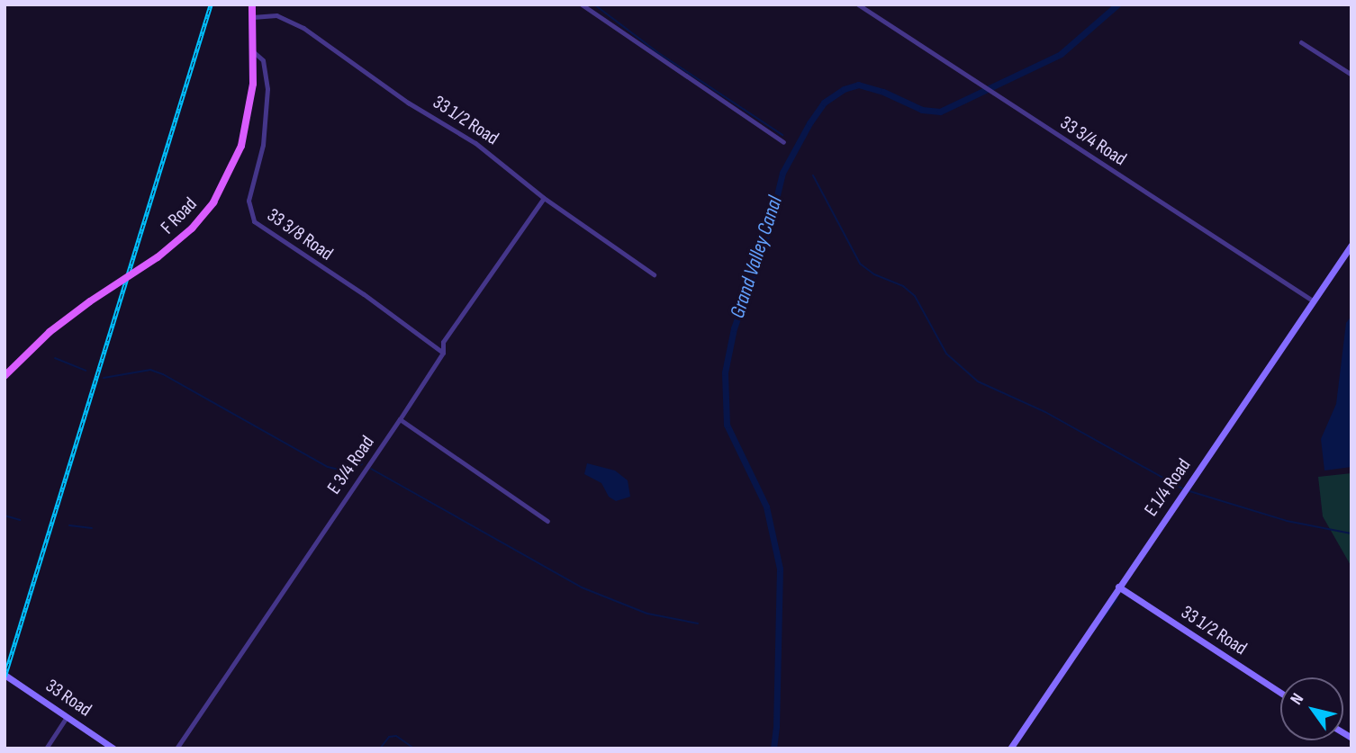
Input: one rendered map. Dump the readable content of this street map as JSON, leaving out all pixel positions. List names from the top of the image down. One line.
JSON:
{"streets":{"main road":["F Road"],"street":["33 1/2 Road","33 3/4 Road","33 3/8 Road","E 3/4 Road","E 1/4 Road","33 Road"]},"crossings":[["33 1/2 Road","F Road"],["33 1/2 Road","E 3/4 Road"],["33 1/2 Road","E 1/4 Road"],["33 3/4 Road","E 1/4 Road"],["F Road","33 3/8 Road"],["33 3/8 Road","E 3/4 Road"]],"water":["Grand Valley Canal"],"north":"top left"}
